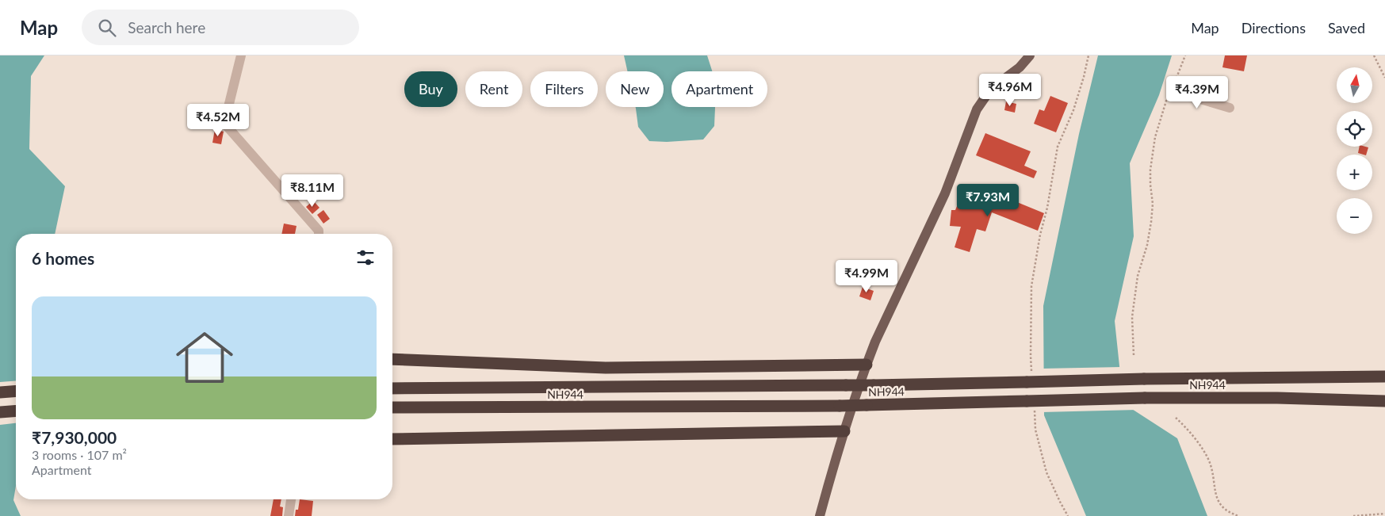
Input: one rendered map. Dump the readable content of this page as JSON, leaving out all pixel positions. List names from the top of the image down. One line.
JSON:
{"streets":{"highway":["NH944"]},"north":"top","page":{"header":"Map","search":"Search here","nav":["Map","Directions","Saved"],"map_buttons":["+","−"],"chip":["Buy","Rent","Filters","New","Apartment"],"price":["₹4.96M","₹4.39M","₹4.52M","₹8.11M","₹7.93M","₹4.99M"],"heading":"6 homes","list":[{"name":"₹7,930,000","note":"3 rooms · 107 m² · Apartment"}]}}
